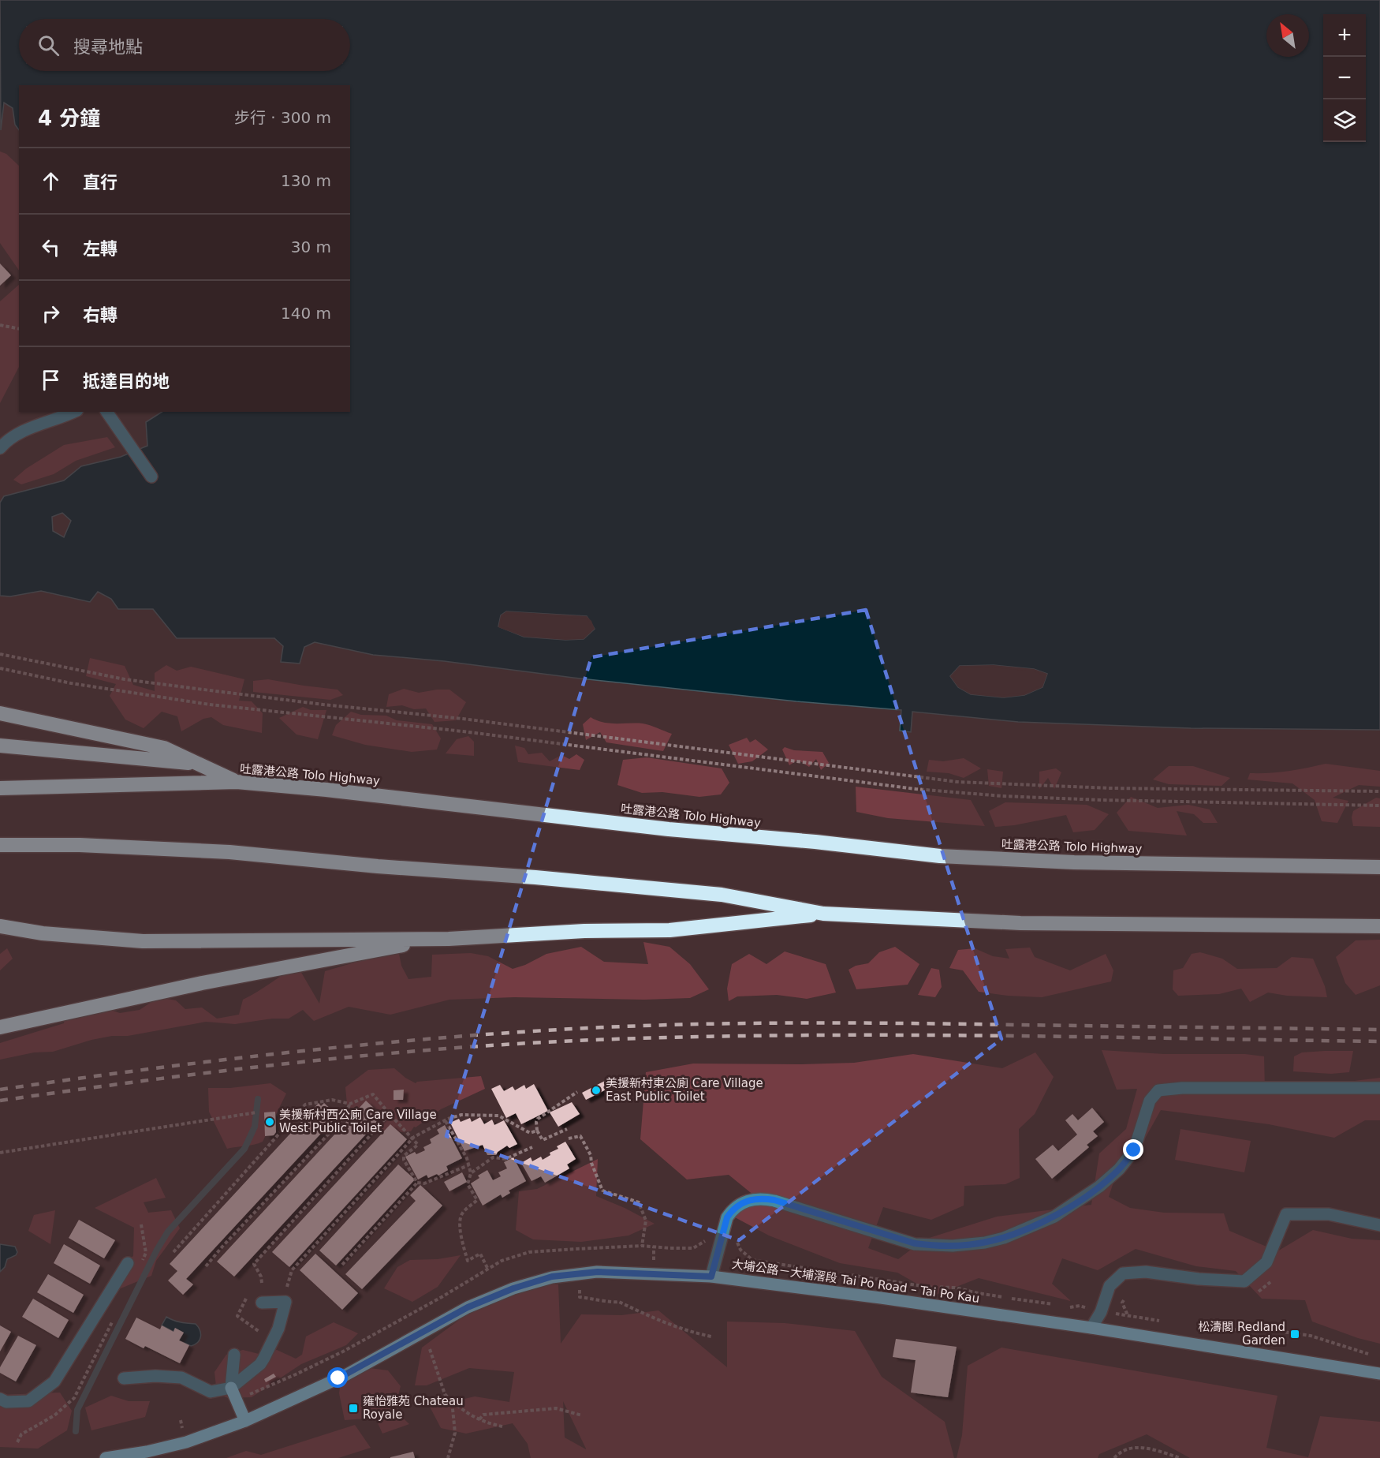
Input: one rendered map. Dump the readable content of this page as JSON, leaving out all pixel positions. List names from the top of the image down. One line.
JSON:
{"streets":{"highway":["吐露港公路 Tolo Highway"],"main road":["大埔公路－大埔滘段 Tai Po Road – Tai Po Kau"]},"places":{"other":["美援新村東公廁 Care Village East Public Toilet","美援新村西公廁 Care Village West Public Toilet"],"transit":["松濤閣 Redland Garden","雍怡雅苑 Chateau Royale"]},"north":"top left","page":{"map_buttons":["+","−"],"search":"搜尋地點","heading":["4 分鐘","步行 · 300 m"],"list":[["直行","130 m"],["左轉","30 m"],["右轉","140 m"],"抵達目的地"]}}
